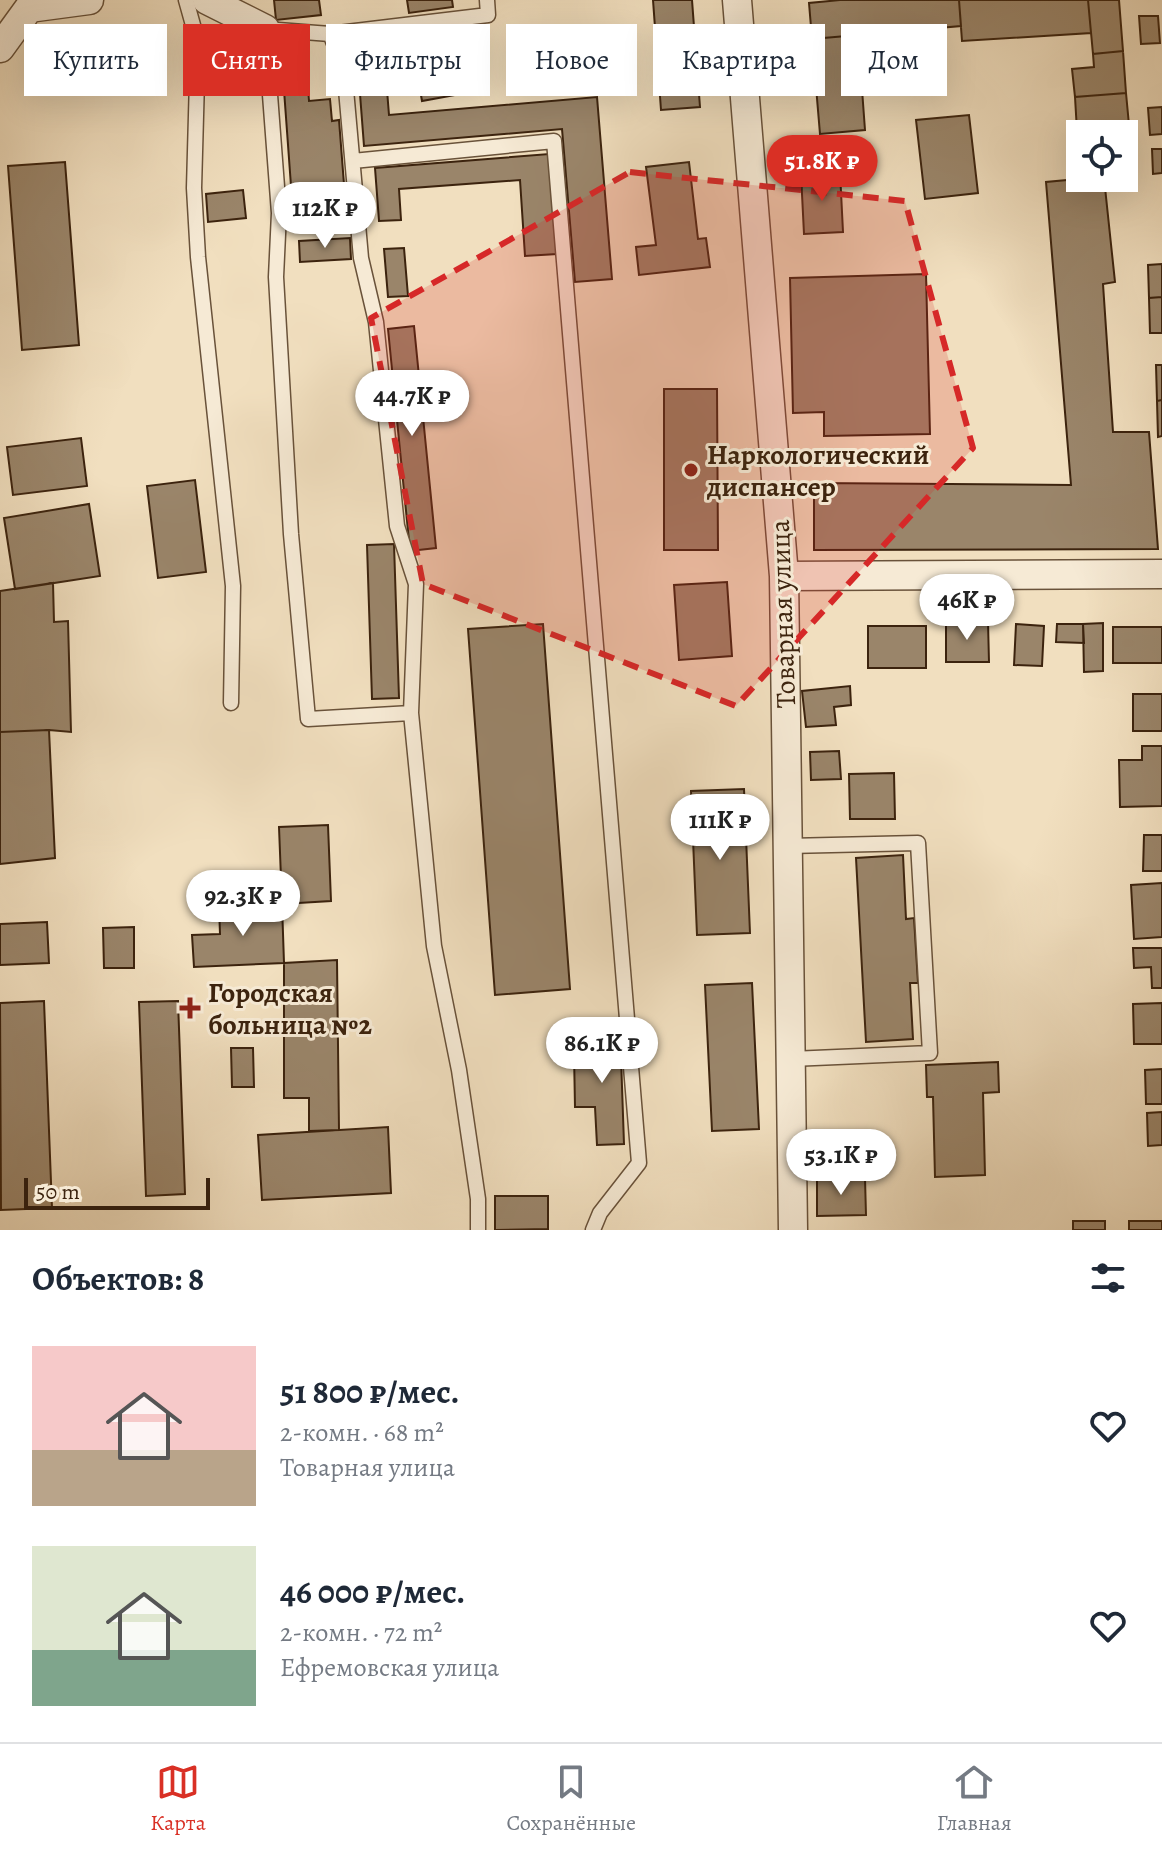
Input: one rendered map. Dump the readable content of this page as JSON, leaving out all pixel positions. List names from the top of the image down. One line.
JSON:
{"streets":{"street":["Товарная улица"]},"places":{"other":["Наркологический диспансер"],"health":["Городская больница №2"]},"scale_bar":"50 m","page":{"chip":["Купить","Снять","Фильтры","Новое","Квартира","Дом"],"price":["51.8K ₽","112K ₽","44.7K ₽","46K ₽","111K ₽","92.3K ₽","86.1K ₽","53.1K ₽"],"scale":"50 m","heading":"Объектов: 8","list":[{"name":"51 800 ₽/мес.","note":"2-комн. · 68 m² · Товарная улица"},{"name":"46 000 ₽/мес.","note":"2-комн. · 72 m² · Ефремовская улица"}],"tabs":["Карта","Сохранённые","Главная"]}}
